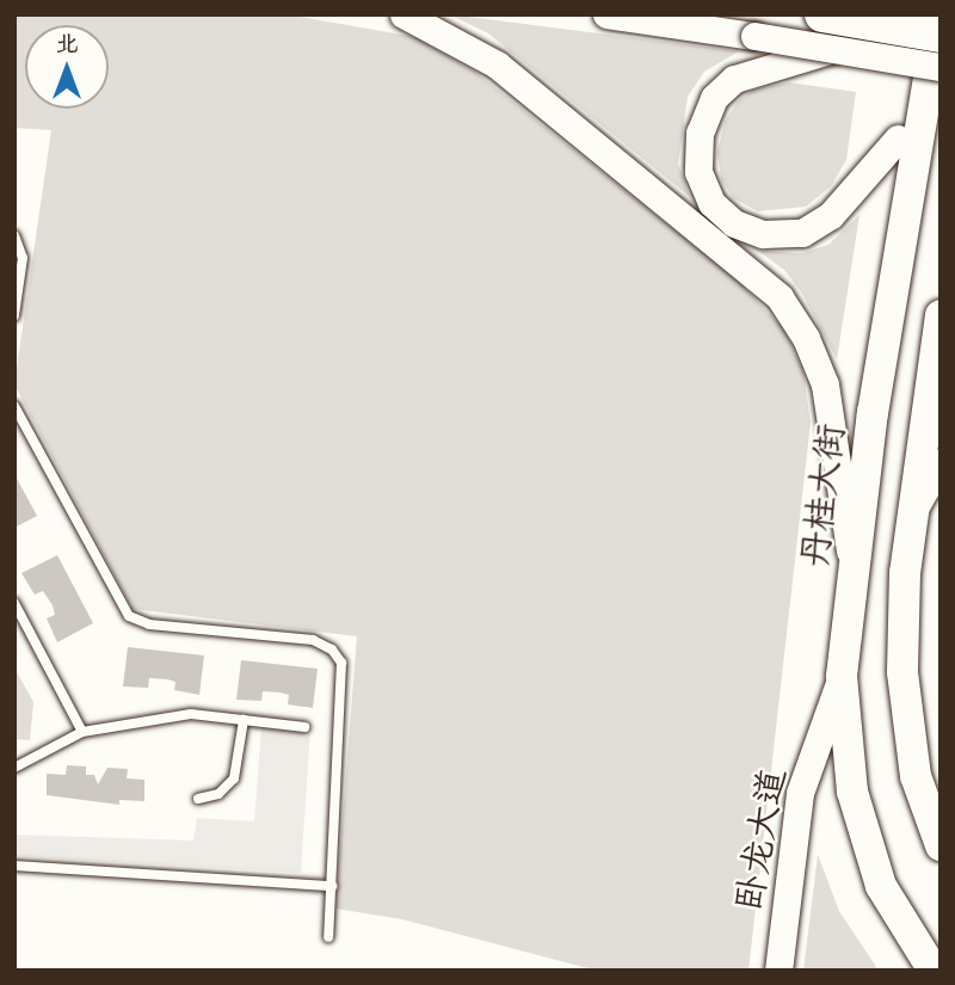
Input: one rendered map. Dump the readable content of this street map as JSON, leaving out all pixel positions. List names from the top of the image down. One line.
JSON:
{"streets":{"main road":["丹桂大街"],"street":["卧龙大道"]},"crossings":[["丹桂大街","卧龙大道"]],"north":"top"}
